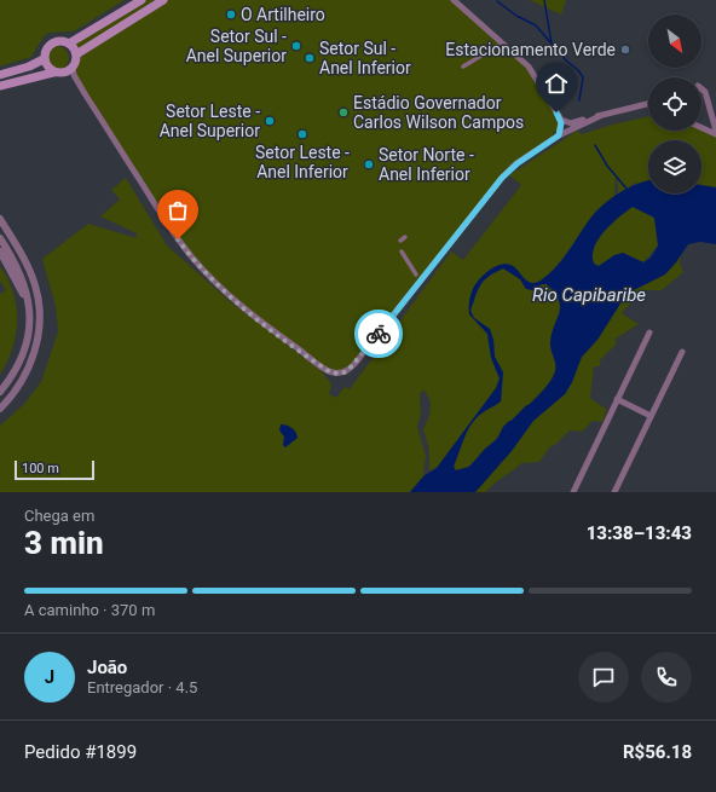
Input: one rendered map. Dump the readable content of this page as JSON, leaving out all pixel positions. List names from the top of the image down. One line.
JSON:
{"water":["Rio Capibaribe"],"places":["O Artilheiro","Setor Sul - Anel Superior","Estacionamento Verde","Setor Sul - Anel Inferior","Estádio Governador Carlos Wilson Campos","Setor Leste - Anel Superior","Setor Leste - Anel Inferior","Setor Norte - Anel Inferior"],"scale_bar":"100 m","north":"bottom right","page":{"scale":"100 m","heading":["3 min","Chega em","13:38–13:43"],"panel":["João","Entregador · 4.5","Pedido #1899","R$56.18"],"bar":"A caminho · 370 m","round":"J"}}
